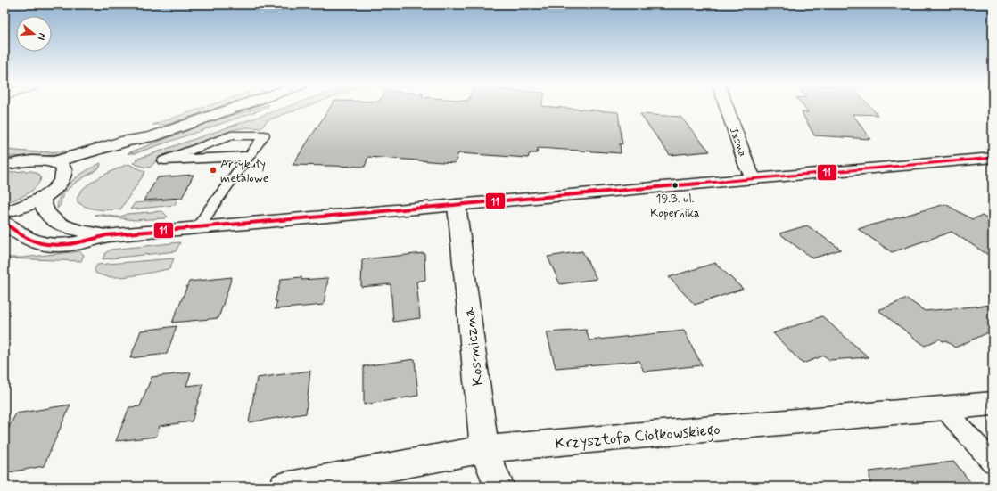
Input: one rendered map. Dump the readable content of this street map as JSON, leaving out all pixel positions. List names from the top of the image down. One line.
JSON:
{"streets":{"street":["Jasna","Kosmiczna","Krzysztofa Ciołkowskiego"]},"crossings":[["Kosmiczna","Krzysztofa Ciołkowskiego"]],"places":["Artykuły metalowe","19.B. ul. Kopernika"],"lines":["transit line 11"],"north":"right"}
